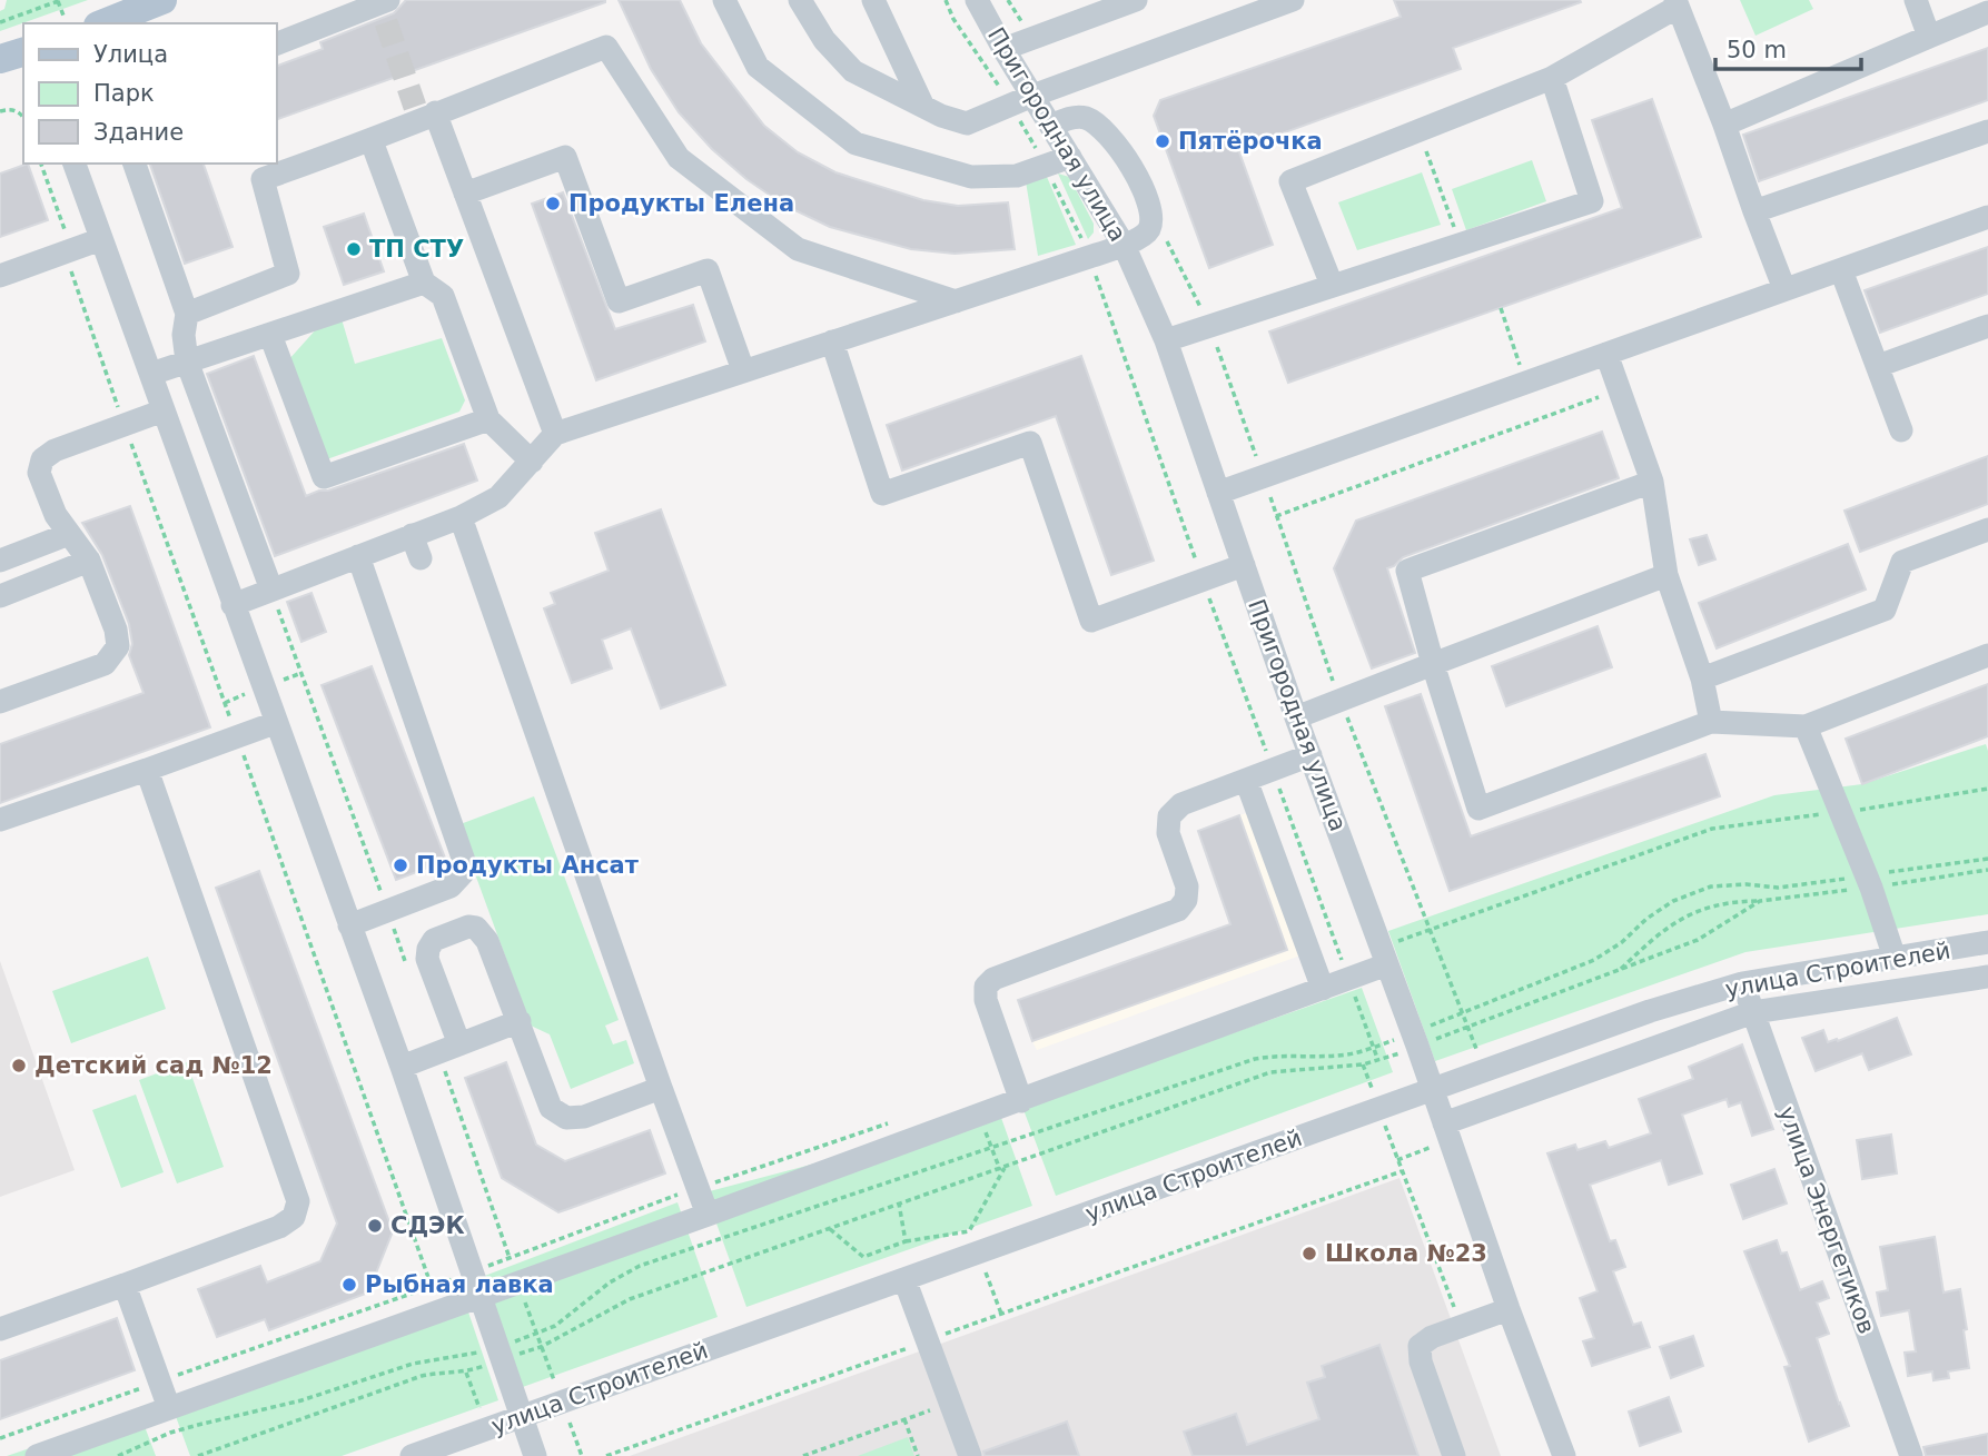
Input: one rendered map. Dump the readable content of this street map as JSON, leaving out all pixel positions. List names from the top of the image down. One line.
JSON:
{"streets":{"street":["Пригородная улица","улица Строителей","улица Энергетиков"]},"crossings":[["Пригородная улица","улица Строителей"],["улица Строителей","улица Энергетиков"]],"places":["Пятёрочка","Продукты Елена","ТП СТУ","Продукты Ансат","Детский сад №12","СДЭК","Школа №23","Рыбная лавка"],"legend":["Улица","Парк","Здание"],"scale_bar":"50 m"}
